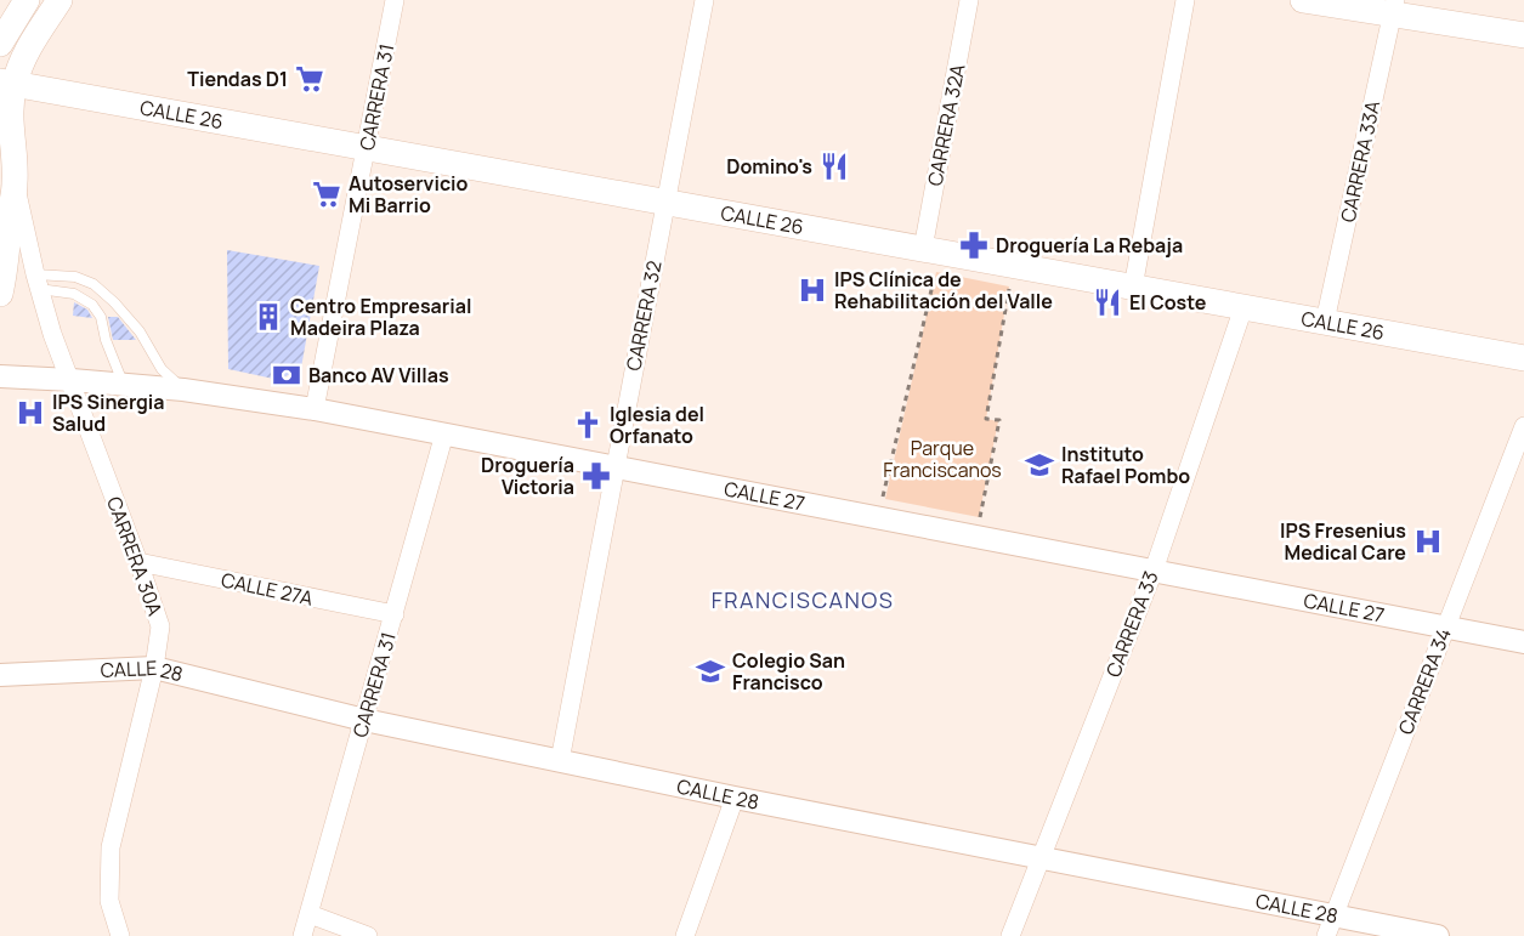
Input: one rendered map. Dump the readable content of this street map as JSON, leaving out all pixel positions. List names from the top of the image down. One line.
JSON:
{"streets":{"main road":["CALLE 26"],"street":["CARRERA 31","CARRERA 32A","CARRERA 33A","CARRERA 32","CALLE 27","CARRERA 30A","CALLE 27A","CARRERA 33","CALLE 28","CARRERA 34"]},"crossings":[["CARRERA 31","CALLE 26"],["CARRERA 31","CALLE 27"],["CARRERA 31","CALLE 27A"],["CARRERA 31","CALLE 28"],["CALLE 26","CARRERA 32A"],["CALLE 26","CARRERA 33A"],["CALLE 26","CARRERA 32"],["CALLE 26","CARRERA 33"],["CARRERA 32","CALLE 27"],["CARRERA 32","CALLE 28"],["CALLE 27","CARRERA 30A"],["CALLE 27","CARRERA 33"],["CALLE 27","CARRERA 34"],["CARRERA 30A","CALLE 27A"],["CARRERA 30A","CALLE 28"],["CARRERA 33","CALLE 28"],["CALLE 28","CARRERA 34"]],"districts":["FRANCISCANOS"],"parks":["Parque Franciscanos"],"places":{"supermarket":["Tiendas D1","Autoservicio Mi Barrio"],"restaurant":["Domino's","El Coste"],"pharmacy":["Droguería La Rebaja","Droguería Victoria"],"hospital":["IPS Clínica de Rehabilitación del Valle","IPS Sinergia Salud","IPS Fresenius Medical Care"],"building":["Centro Empresarial Madeira Plaza"],"bank":["Banco AV Villas"],"church":["Iglesia del Orfanato"],"school or university":["Instituto Rafael Pombo","Colegio San Francisco"]}}
